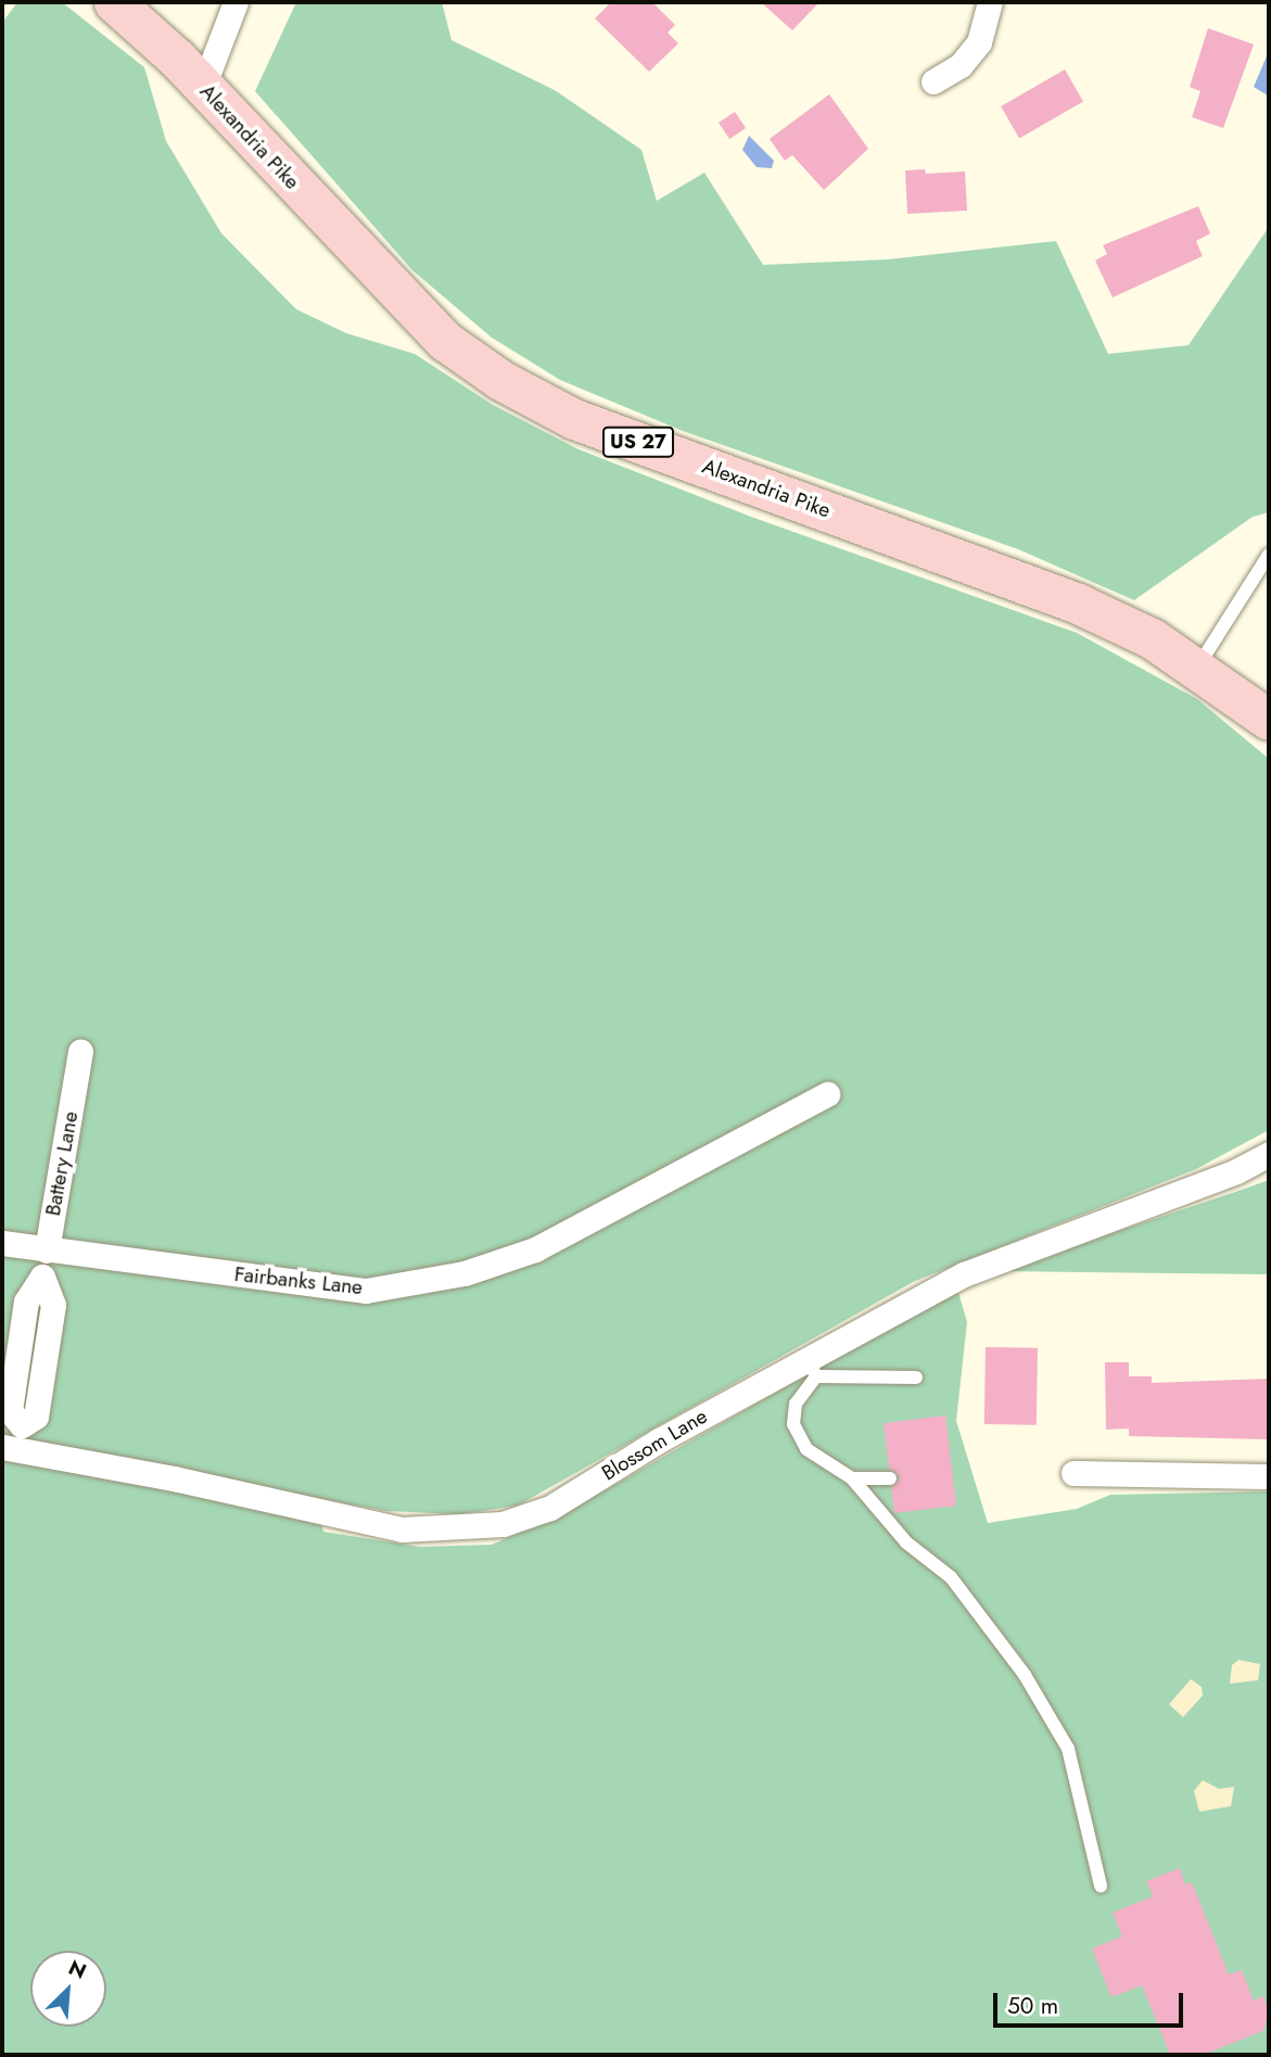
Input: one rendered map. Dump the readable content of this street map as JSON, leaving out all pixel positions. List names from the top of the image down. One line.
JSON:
{"streets":{"main road":["Alexandria Pike","US 27"],"street":["Battery Lane","Fairbanks Lane","Blossom Lane"]},"crossings":[["Battery Lane","Fairbanks Lane"],["Battery Lane","Blossom Lane"]],"scale_bar":"50 m","north":"top right"}
